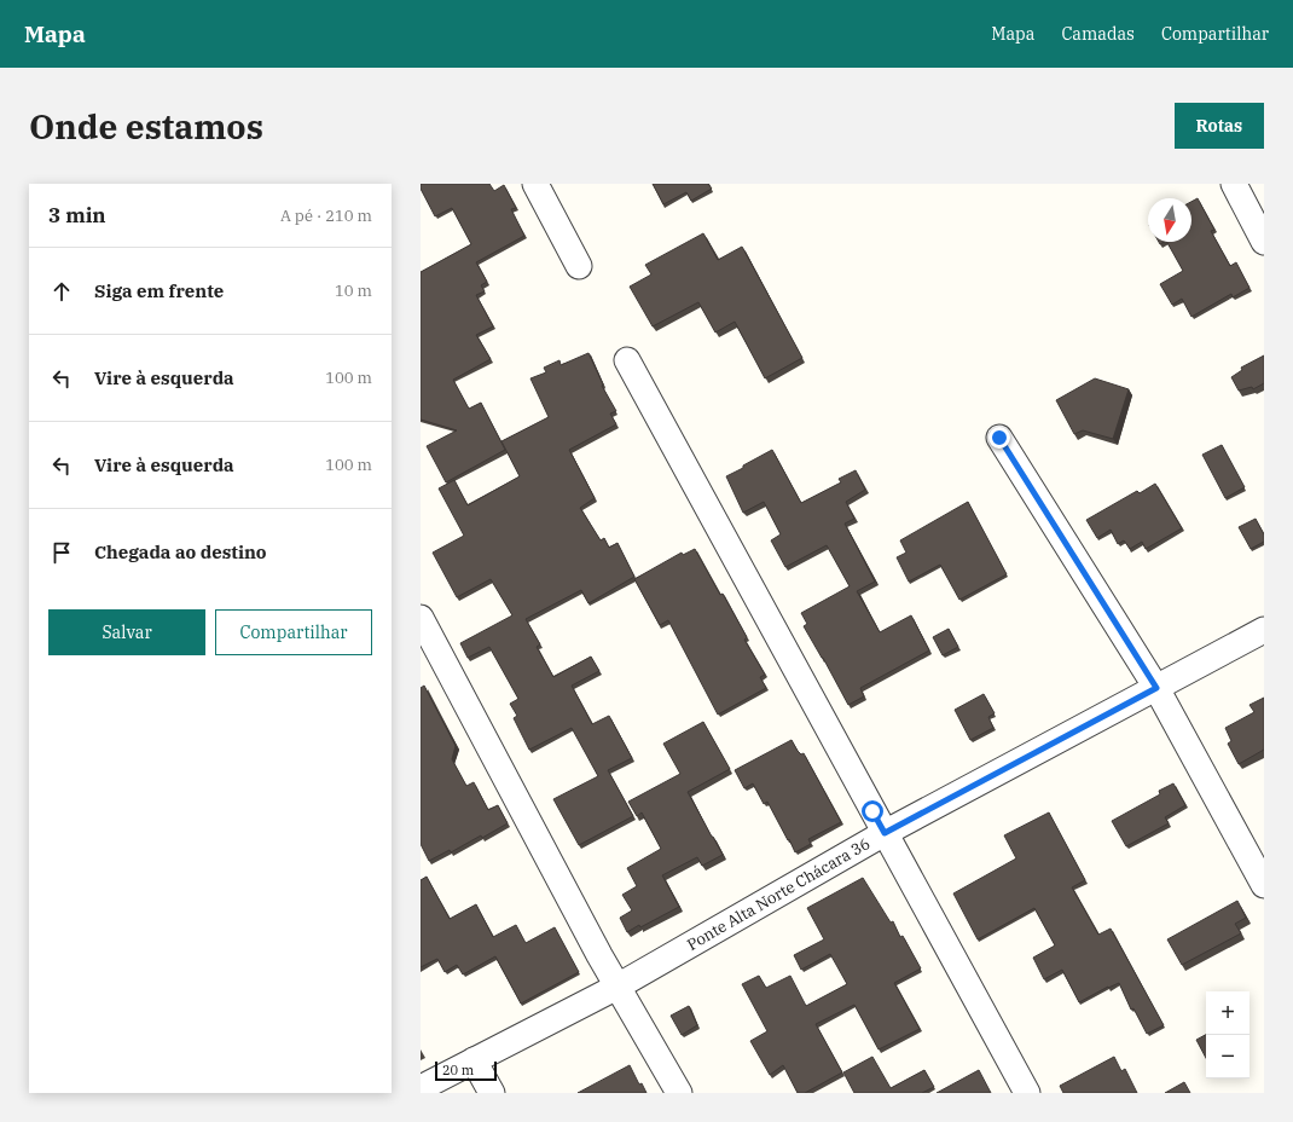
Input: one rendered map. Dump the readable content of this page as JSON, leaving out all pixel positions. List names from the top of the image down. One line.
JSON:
{"streets":{"street":["Ponte Alta Norte Chácara 36"]},"scale_bar":"20 m","north":"bottom","page":{"header":"Mapa","nav":["Mapa","Camadas","Compartilhar"],"buttons":["Rotas",["Salvar","Compartilhar"]],"title":"Onde estamos","heading":["3 min","A pé · 210 m"],"list":[["Siga em frente","10 m"],["Vire à esquerda","100 m"],["Vire à esquerda","100 m"],"Chegada ao destino"],"map_buttons":["+","−"],"scale":"20 m"}}
